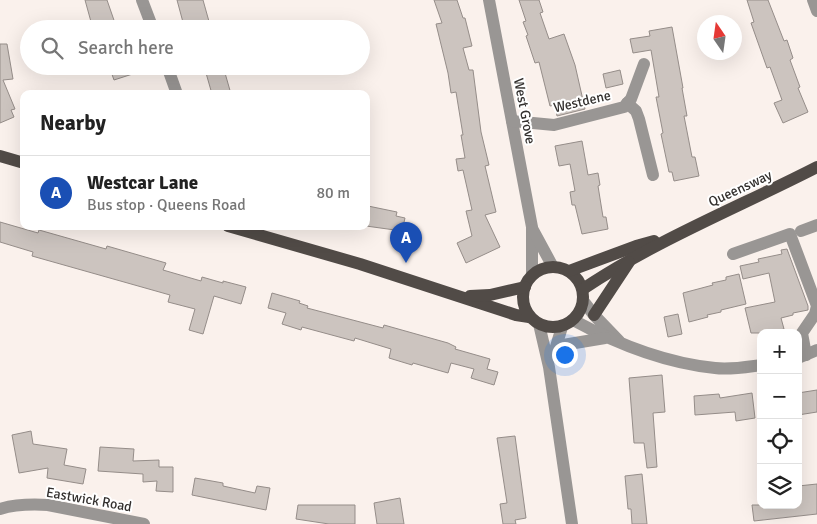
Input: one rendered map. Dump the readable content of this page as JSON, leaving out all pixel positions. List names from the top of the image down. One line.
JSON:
{"streets":{"main road":["Queensway"],"street":["Westdene","West Grove","Eastwick Road"]},"crossings":[["Westdene","West Grove"],["West Grove","Queensway"]],"north":"top","page":{"search":"Search here","heading":"Nearby","list":[{"mark":"A","name":"Westcar Lane","note":"Bus stop · Queens Road","value":"80 m"}],"pins":"A","map_buttons":["+","−"]}}
